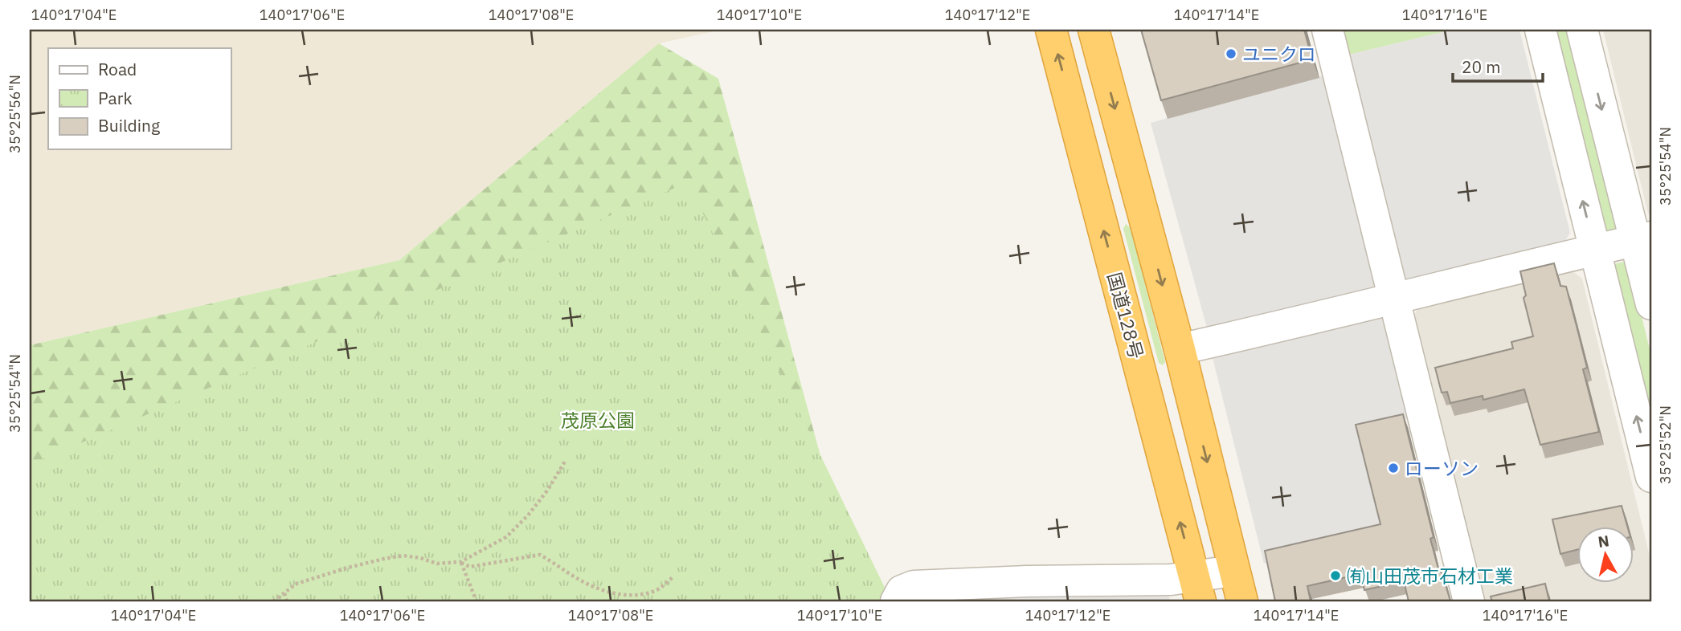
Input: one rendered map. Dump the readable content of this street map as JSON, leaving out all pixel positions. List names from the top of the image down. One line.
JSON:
{"streets":{"highway":["国道128号"]},"parks":["茂原公園"],"places":["ユニクロ","ローソン","㈲山田茂市石材工業"],"legend":["Road","Park","Building"],"scale_bar":"20 m","north":"top","coordinates":["140°17'04\"E","140°17'06\"E","140°17'08\"E","140°17'10\"E","140°17'12\"E","140°17'14\"E","140°17'16\"E","35°25'56\"N","35°25'54\"N","35°25'52\"N"]}
